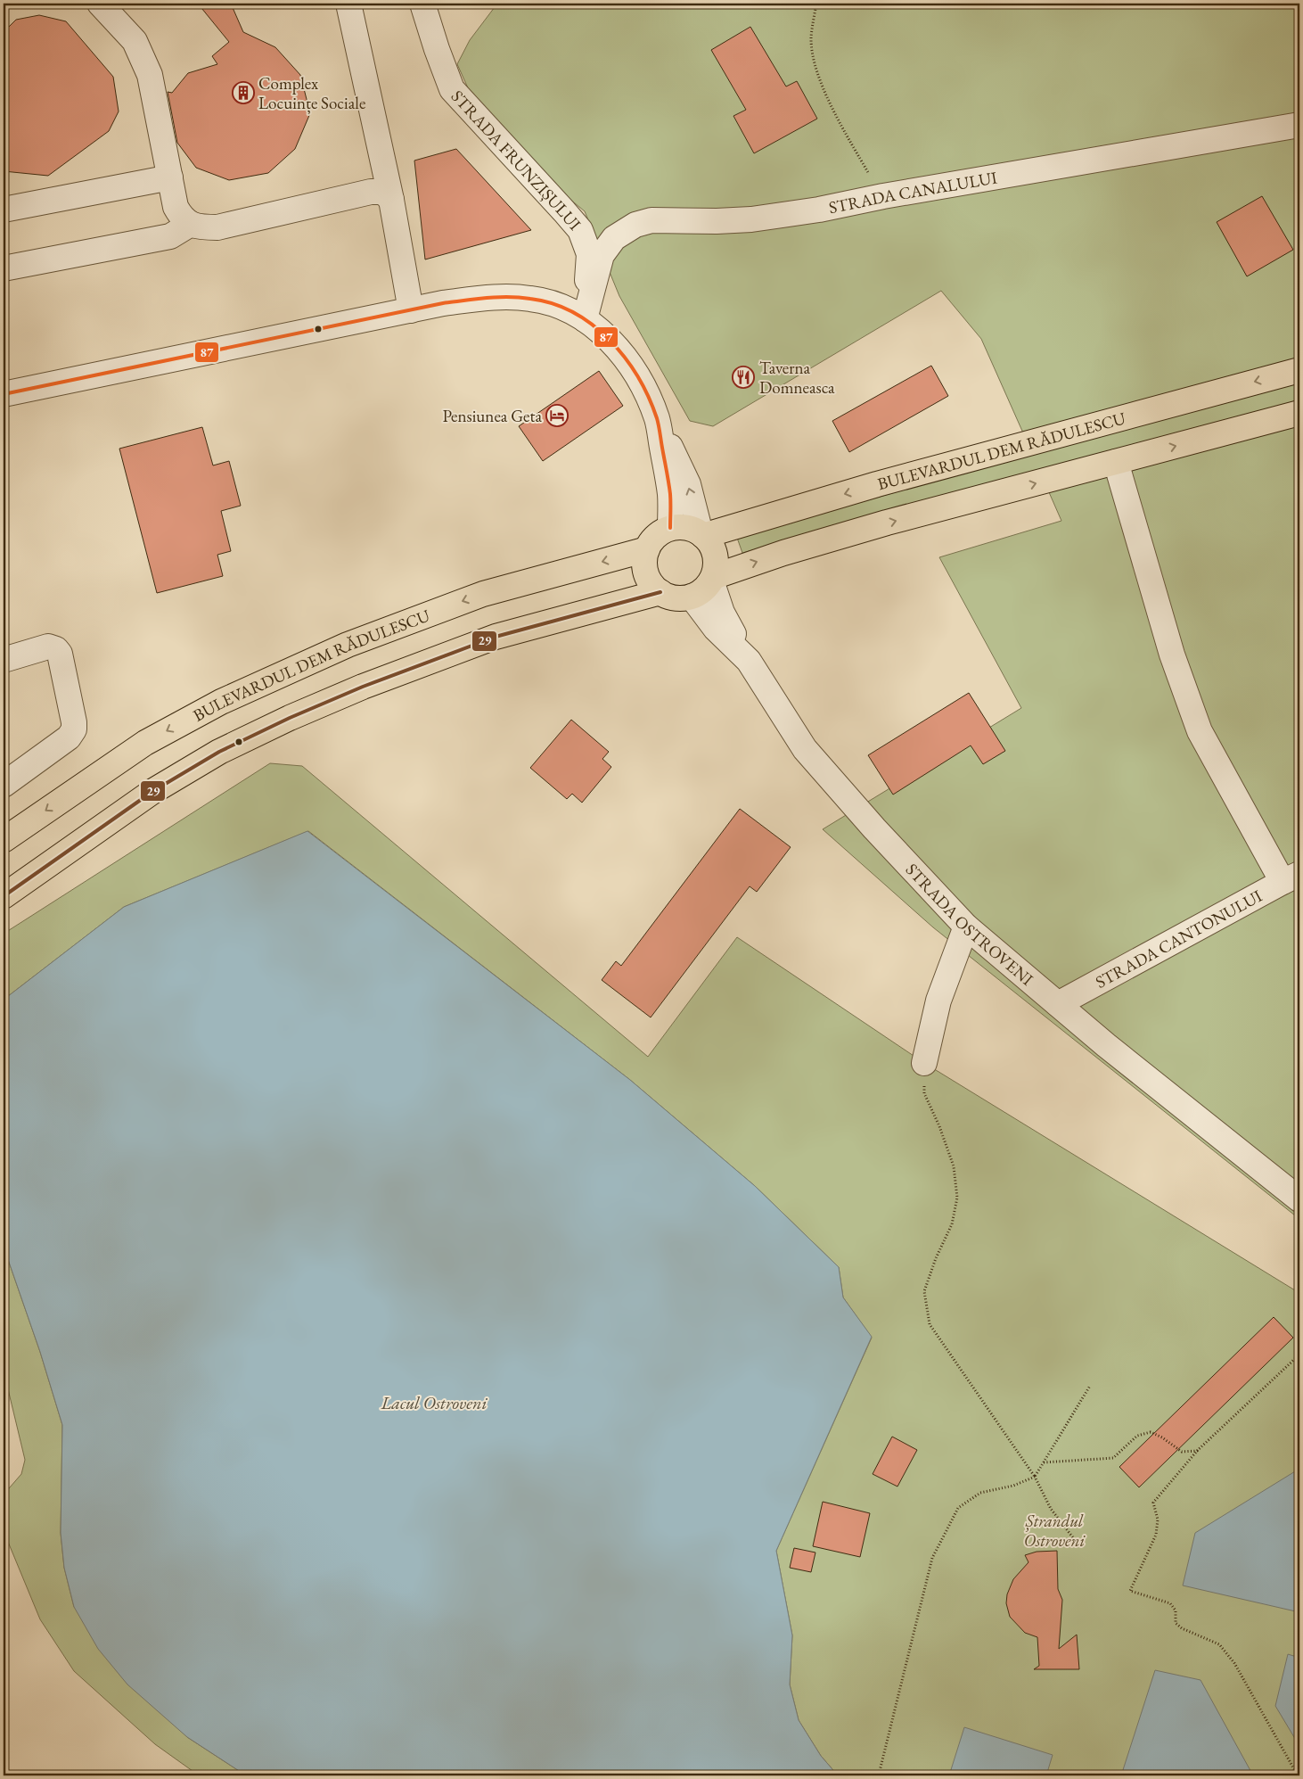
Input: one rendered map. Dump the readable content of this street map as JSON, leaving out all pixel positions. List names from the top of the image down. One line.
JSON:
{"streets":{"main road":["BULEVARDUL DEM RĂDULESCU"],"street":["STRADA FRUNZIȘULUI","STRADA CANALULUI","STRADA OSTROVENI","STRADA CANTONULUI"]},"crossings":[["STRADA FRUNZIȘULUI","STRADA CANALULUI"],["BULEVARDUL DEM RĂDULESCU","STRADA OSTROVENI"],["STRADA OSTROVENI","STRADA CANTONULUI"]],"water":["Lacul Ostroveni"],"parks":["Ștrandul Ostroveni"],"places":{"building":["Complex Locuințe Sociale"],"restaurant":["Taverna Domneasca"],"hotel":["Pensiunea Geta"]},"lines":["transit line 87","transit line 29"]}
